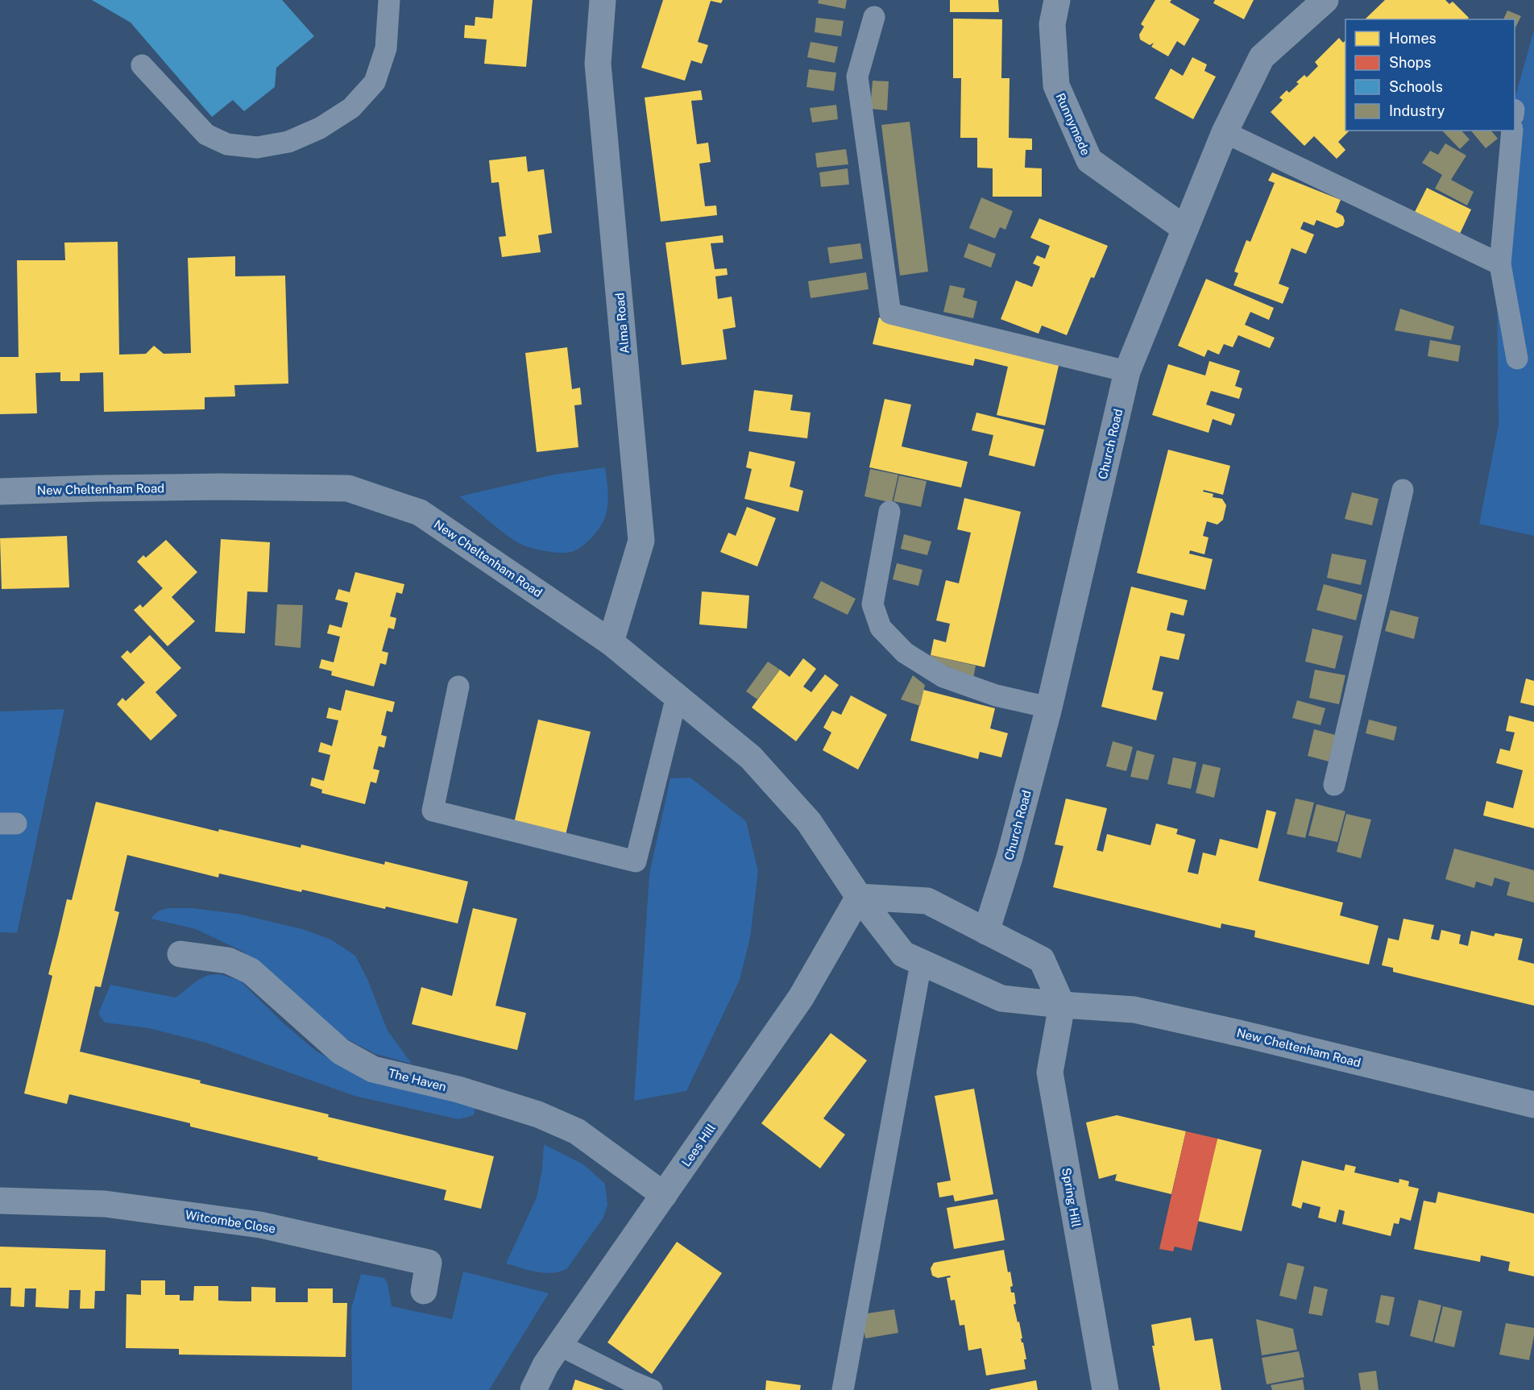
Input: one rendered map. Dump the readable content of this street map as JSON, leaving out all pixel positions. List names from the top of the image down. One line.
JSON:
{"streets":{"street":["Runnymede","Alma Road","Church Road","New Cheltenham Road","The Haven","Lees Hill","Spring Hill","Witcombe Close"]},"crossings":[["Runnymede","Church Road"],["Alma Road","New Cheltenham Road"],["New Cheltenham Road","Lees Hill"],["New Cheltenham Road","Spring Hill"],["The Haven","Lees Hill"]],"legend":["Homes","Shops","Schools","Industry"]}
